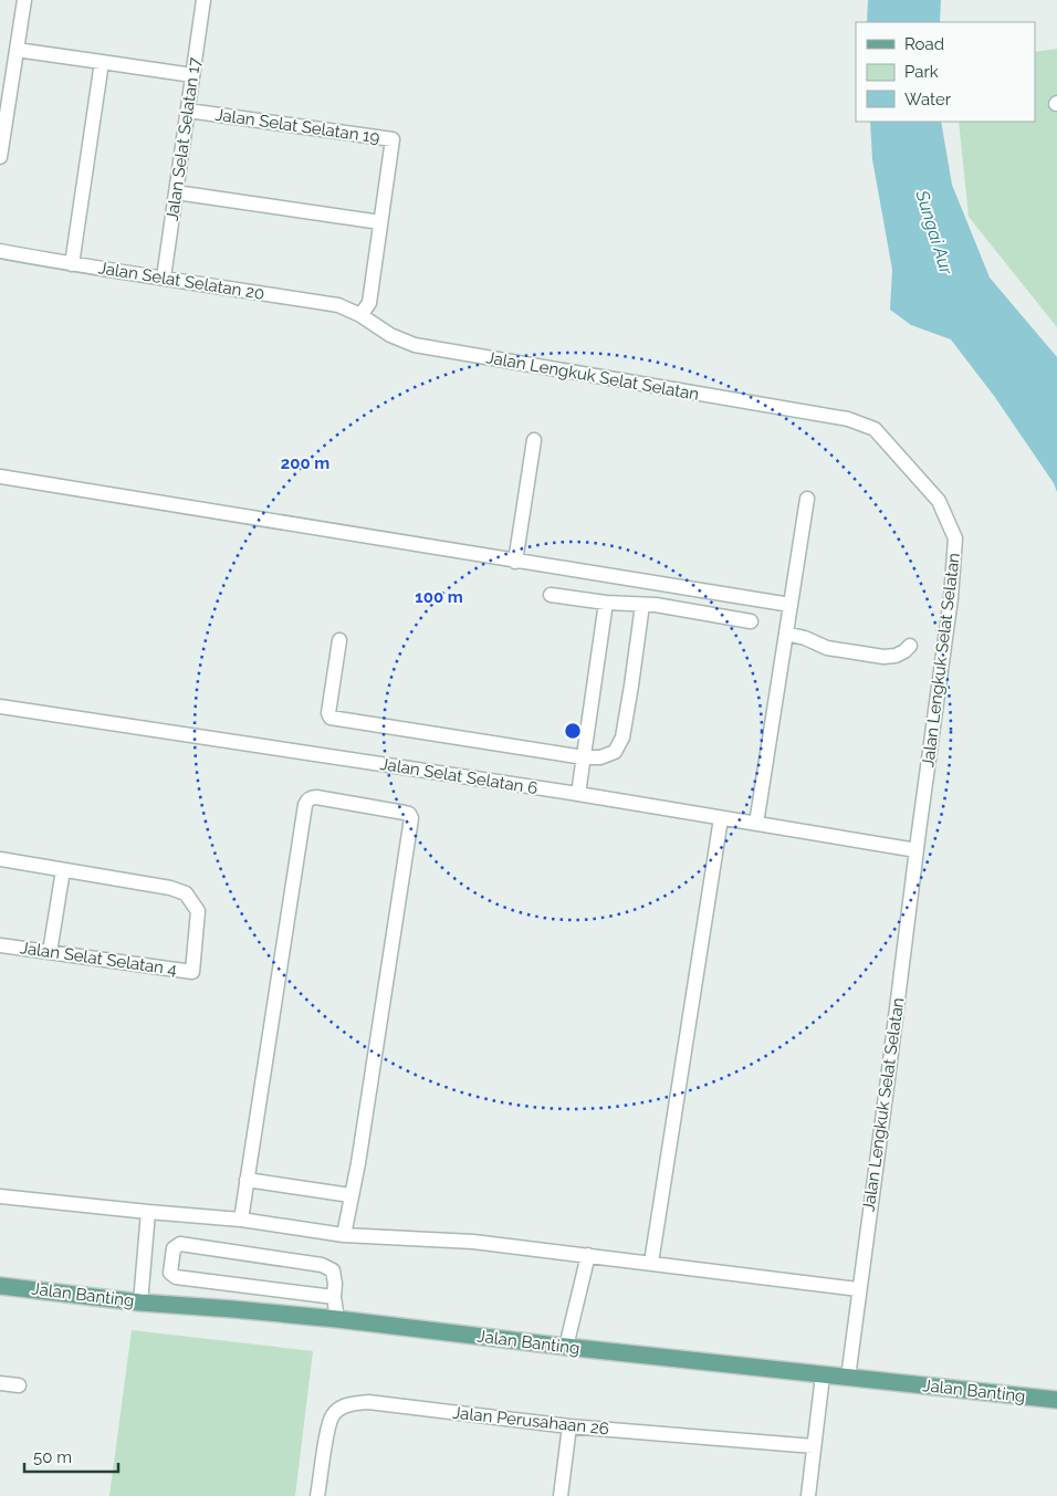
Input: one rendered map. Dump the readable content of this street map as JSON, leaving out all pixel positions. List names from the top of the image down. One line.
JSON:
{"streets":{"main road":["Jalan Banting"],"street":["Jalan Selat Selatan 19","Jalan Selat Selatan 17","Jalan Selat Selatan 20","Jalan Lengkuk Selat Selatan","Jalan Selat Selatan 6","Jalan Selat Selatan 4","Jalan Perusahaan 26"]},"crossings":[["Jalan Selat Selatan 19","Jalan Selat Selatan 17"],["Jalan Selat Selatan 19","Jalan Selat Selatan 20"],["Jalan Selat Selatan 19","Jalan Lengkuk Selat Selatan"],["Jalan Selat Selatan 17","Jalan Selat Selatan 20"],["Jalan Selat Selatan 20","Jalan Lengkuk Selat Selatan"],["Jalan Lengkuk Selat Selatan","Jalan Selat Selatan 6"],["Jalan Lengkuk Selat Selatan","Jalan Banting"]],"water":["Sungai Aur"],"legend":["Road","Park","Water"],"scale_bar":"50 m","rings":["200 m","100 m"]}
